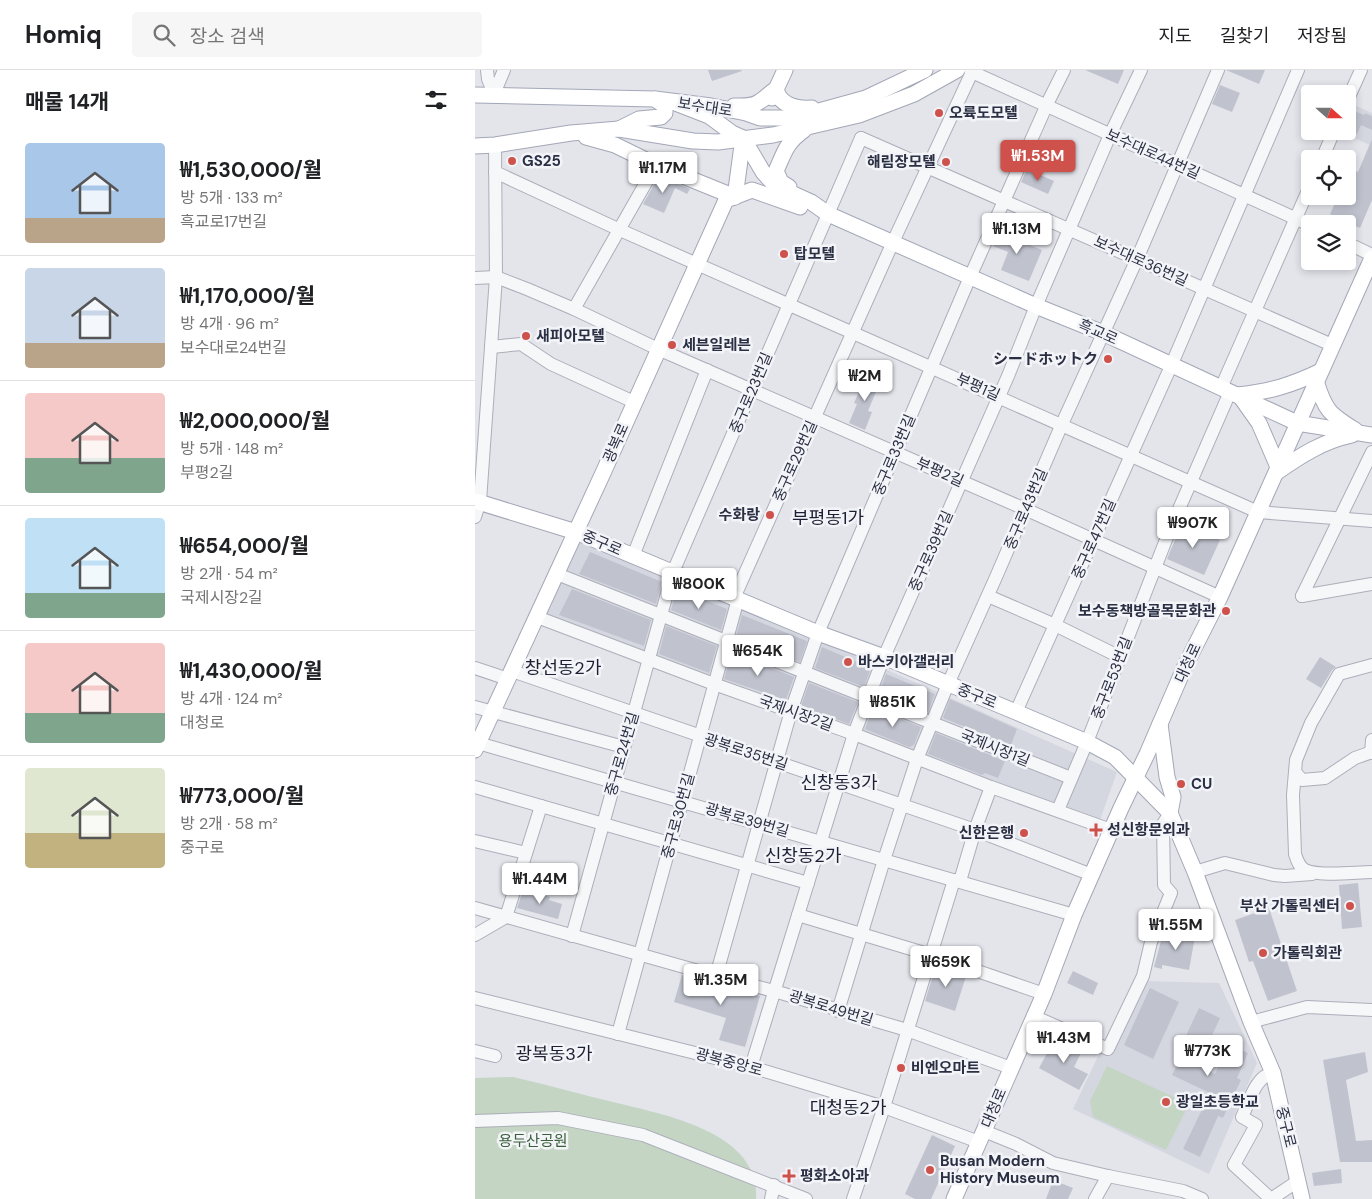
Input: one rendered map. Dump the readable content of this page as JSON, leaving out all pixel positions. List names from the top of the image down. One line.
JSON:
{"streets":{"main road":["보수대로","흑교로","광복로","중구로","대청로"],"street":["보수대로44번길","보수대로36번길","부평1길","중구로23번길","중구로33번길","중구로29번길","부평2길","중구로43번길","중구로47번길","중구로39번길","중구로53번길","국제시장2길","국제시장1길","광복로35번길","중구로24번길","중구로30번길","광복로39번길","광복로49번길","광복중앙로"]},"crossings":[["보수대로","보수대로44번길"],["보수대로","흑교로"],["보수대로","광복로"],["보수대로","중구로29번길"],["보수대로44번길","중구로33번길"],["보수대로44번길","중구로29번길"],["보수대로44번길","중구로43번길"],["보수대로44번길","중구로47번길"],["보수대로44번길","중구로39번길"],["보수대로44번길","중구로53번길"],["보수대로36번길","중구로23번길"],["보수대로36번길","중구로33번길"],["보수대로36번길","중구로29번길"],["보수대로36번길","중구로43번길"],["보수대로36번길","중구로47번길"],["보수대로36번길","중구로39번길"],["보수대로36번길","대청로"],["보수대로36번길","중구로53번길"],["흑교로","중구로23번길"],["흑교로","광복로"],["흑교로","중구로33번길"],["흑교로","중구로29번길"],["흑교로","중구로43번길"],["흑교로","중구로47번길"],["흑교로","중구로39번길"],["흑교로","대청로"],["흑교로","중구로53번길"],["부평1길","중구로23번길"],["부평1길","광복로"],["부평1길","중구로33번길"],["부평1길","중구로29번길"],["부평1길","중구로43번길"],["부평1길","중구로47번길"],["부평1길","중구로39번길"],["부평1길","대청로"],["부평1길","중구로53번길"],["중구로23번길","부평2길"],["중구로23번길","중구로"],["중구로23번길","중구로24번길"],["광복로","부평2길"],["광복로","중구로"],["광복로","국제시장2길"],["광복로","국제시장1길"],["광복로","광복로35번길"],["광복로","광복로39번길"],["중구로33번길","부평2길"],["중구로33번길","중구로"],["중구로33번길","국제시장2길"],["중구로33번길","국제시장1길"],["중구로33번길","광복로35번길"],["중구로33번길","광복로39번길"],["중구로33번길","광복로49번길"],["중구로29번길","부평2길"],["중구로29번길","중구로"],["중구로29번길","중구로30번길"],["부평2길","중구로43번길"],["부평2길","중구로47번길"],["부평2길","중구로39번길"],["부평2길","대청로"],["부평2길","중구로53번길"],["중구로43번길","중구로"],["중구로43번길","국제시장2길"],["중구로43번길","국제시장1길"],["중구로43번길","광복로35번길"],["중구로43번길","광복로39번길"],["중구로43번길","광복로49번길"],["중구로47번길","중구로"],["중구로","중구로39번길"],["중구로","대청로"],["중구로","중구로53번길"],["중구로","중구로24번길"],["중구로","중구로30번길"],["중구로39번길","국제시장2길"],["중구로39번길","국제시장1길"],["중구로39번길","광복로35번길"],["중구로39번길","광복로39번길"],["중구로39번길","광복로49번길"],["중구로39번길","광복중앙로"],["대청로","국제시장2길"],["대청로","광복로35번길"],["대청로","광복로39번길"],["대청로","광복로49번길"],["대청로","광복중앙로"],["중구로53번길","국제시장2길"],["중구로53번길","국제시장1길"],["국제시장2길","중구로24번길"],["국제시장2길","중구로30번길"],["국제시장1길","중구로24번길"],["국제시장1길","중구로30번길"],["광복로35번길","중구로24번길"],["광복로35번길","중구로30번길"],["중구로24번길","광복로39번길"],["중구로24번길","광복로49번길"],["중구로30번길","광복로39번길"],["중구로30번길","광복로49번길"],["중구로30번길","광복중앙로"]],"districts":["부평동1가","창선동2가","신창동3가","신창동2가","광복동3가","대청동2가"],"parks":["용두산공원"],"places":{"other":["오륙도모텔","GS25","해림장모텔","탑모텔","새피아모텔","세븐일레븐","シードホットク","수화랑","보수동책방골목문화관","바스키아갤러리","CU","신한은행","부산 가톨릭센터","가톨릭회관","비엔오마트","광일초등학교","Busan Modern History Museum"],"health":["성신항문외과","평화소아과"]},"north":"right","page":{"header":"Homiq","search":"장소 검색","nav":["지도","길찾기","저장됨"],"heading":"매물 14개","list":[{"name":"₩1,530,000/월","note":"방 5개 · 133 m² · 흑교로17번길"},{"name":"₩1,170,000/월","note":"방 4개 · 96 m² · 보수대로24번길"},{"name":"₩2,000,000/월","note":"방 5개 · 148 m² · 부평2길"},{"name":"₩654,000/월","note":"방 2개 · 54 m² · 국제시장2길"},{"name":"₩1,430,000/월","note":"방 4개 · 124 m² · 대청로"},{"name":"₩773,000/월","note":"방 2개 · 58 m² · 중구로"}],"price":["₩1.53M","₩1.17M","₩1.13M","₩2M","₩907K","₩800K","₩654K","₩851K","₩1.44M","₩1.55M","₩659K","₩1.35M","₩1.43M","₩773K"]}}
